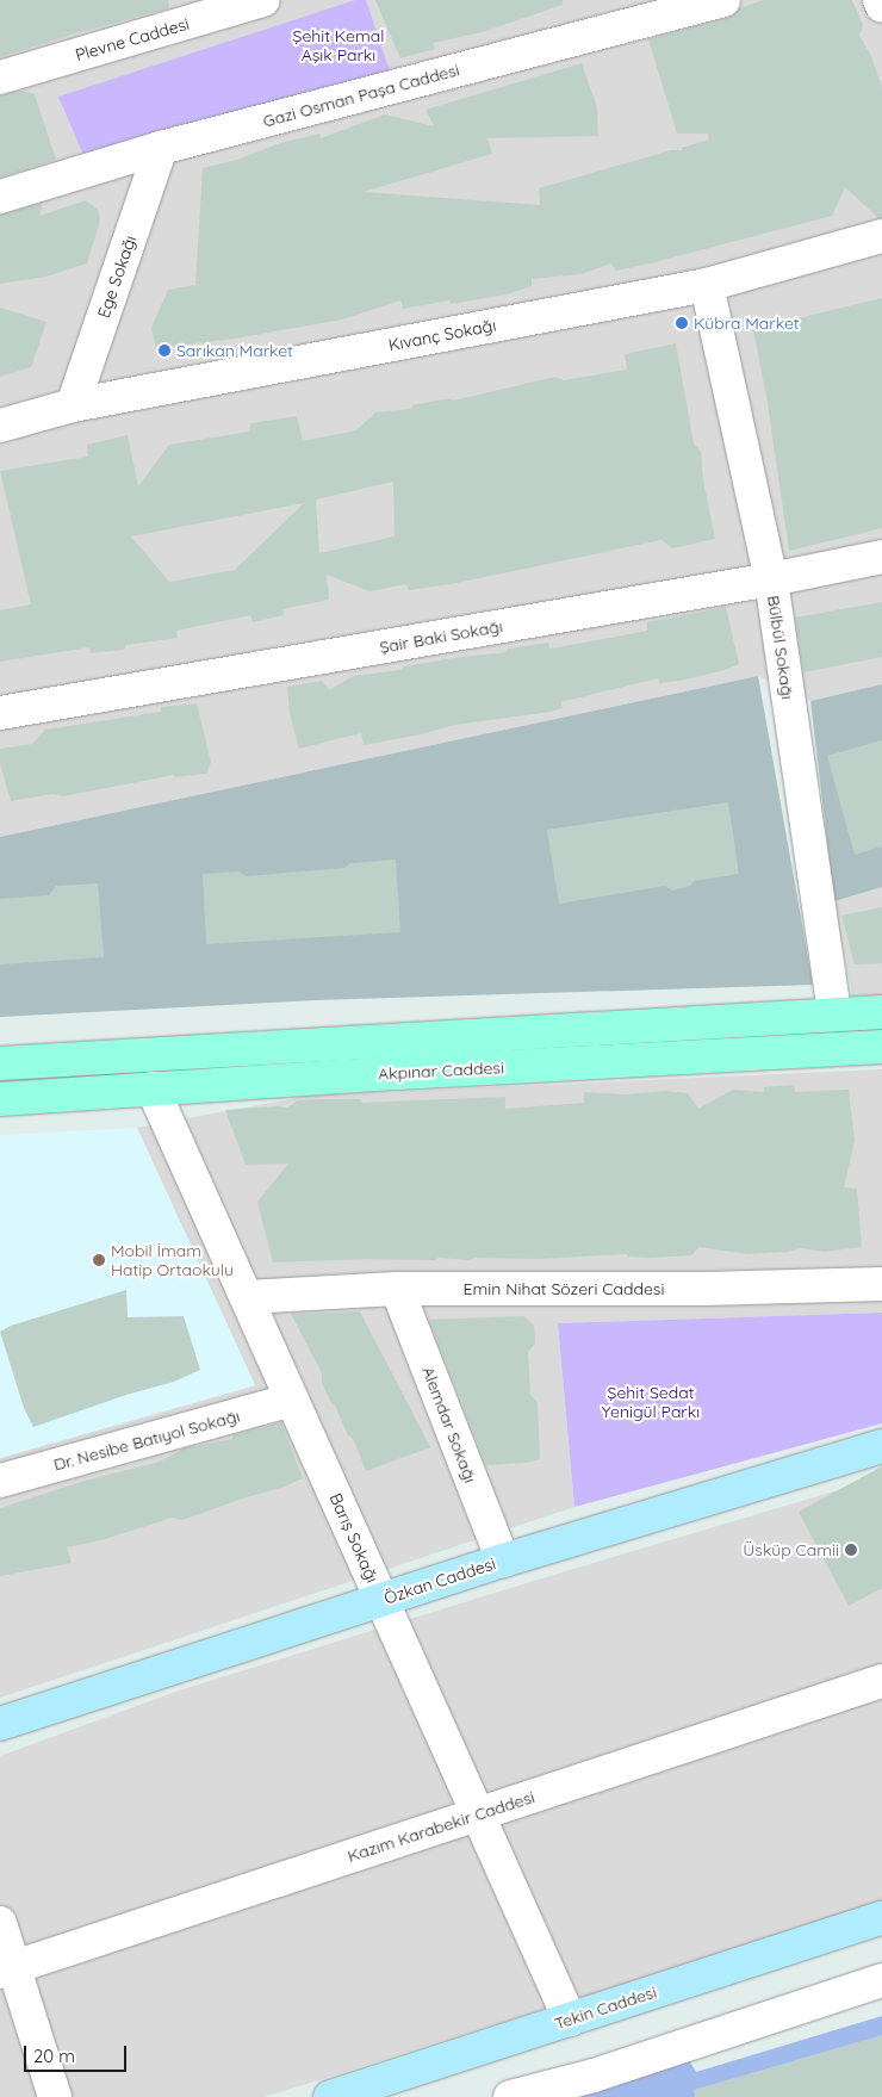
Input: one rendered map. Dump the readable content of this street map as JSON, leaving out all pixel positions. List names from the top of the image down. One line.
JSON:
{"streets":{"main road":["Akpınar Caddesi"],"street":["Plevne Caddesi","Gazi Osman Paşa Caddesi","Ege Sokağı","Kıvanç Sokağı","Şair Baki Sokağı","Bülbül Sokağı","Emin Nihat Sözeri Caddesi","Alemdar Sokağı","Dr. Nesibe Batıyol Sokağı","Barış Sokağı","Özkan Caddesi","Kazım Karabekir Caddesi","Tekin Caddesi"]},"crossings":[["Gazi Osman Paşa Caddesi","Ege Sokağı"],["Ege Sokağı","Kıvanç Sokağı"],["Kıvanç Sokağı","Bülbül Sokağı"],["Şair Baki Sokağı","Bülbül Sokağı"],["Bülbül Sokağı","Akpınar Caddesi"],["Akpınar Caddesi","Barış Sokağı"],["Emin Nihat Sözeri Caddesi","Alemdar Sokağı"],["Emin Nihat Sözeri Caddesi","Barış Sokağı"],["Alemdar Sokağı","Özkan Caddesi"],["Dr. Nesibe Batıyol Sokağı","Barış Sokağı"],["Barış Sokağı","Özkan Caddesi"],["Barış Sokağı","Kazım Karabekir Caddesi"],["Barış Sokağı","Tekin Caddesi"]],"parks":["Şehit Kemal Aşık Parkı","Şehit Sedat Yenigül Parkı"],"places":["Kübra Market","Sarıkan Market","Mobil İmam Hatip Ortaokulu","Üsküp Camii"],"scale_bar":"20 m"}
